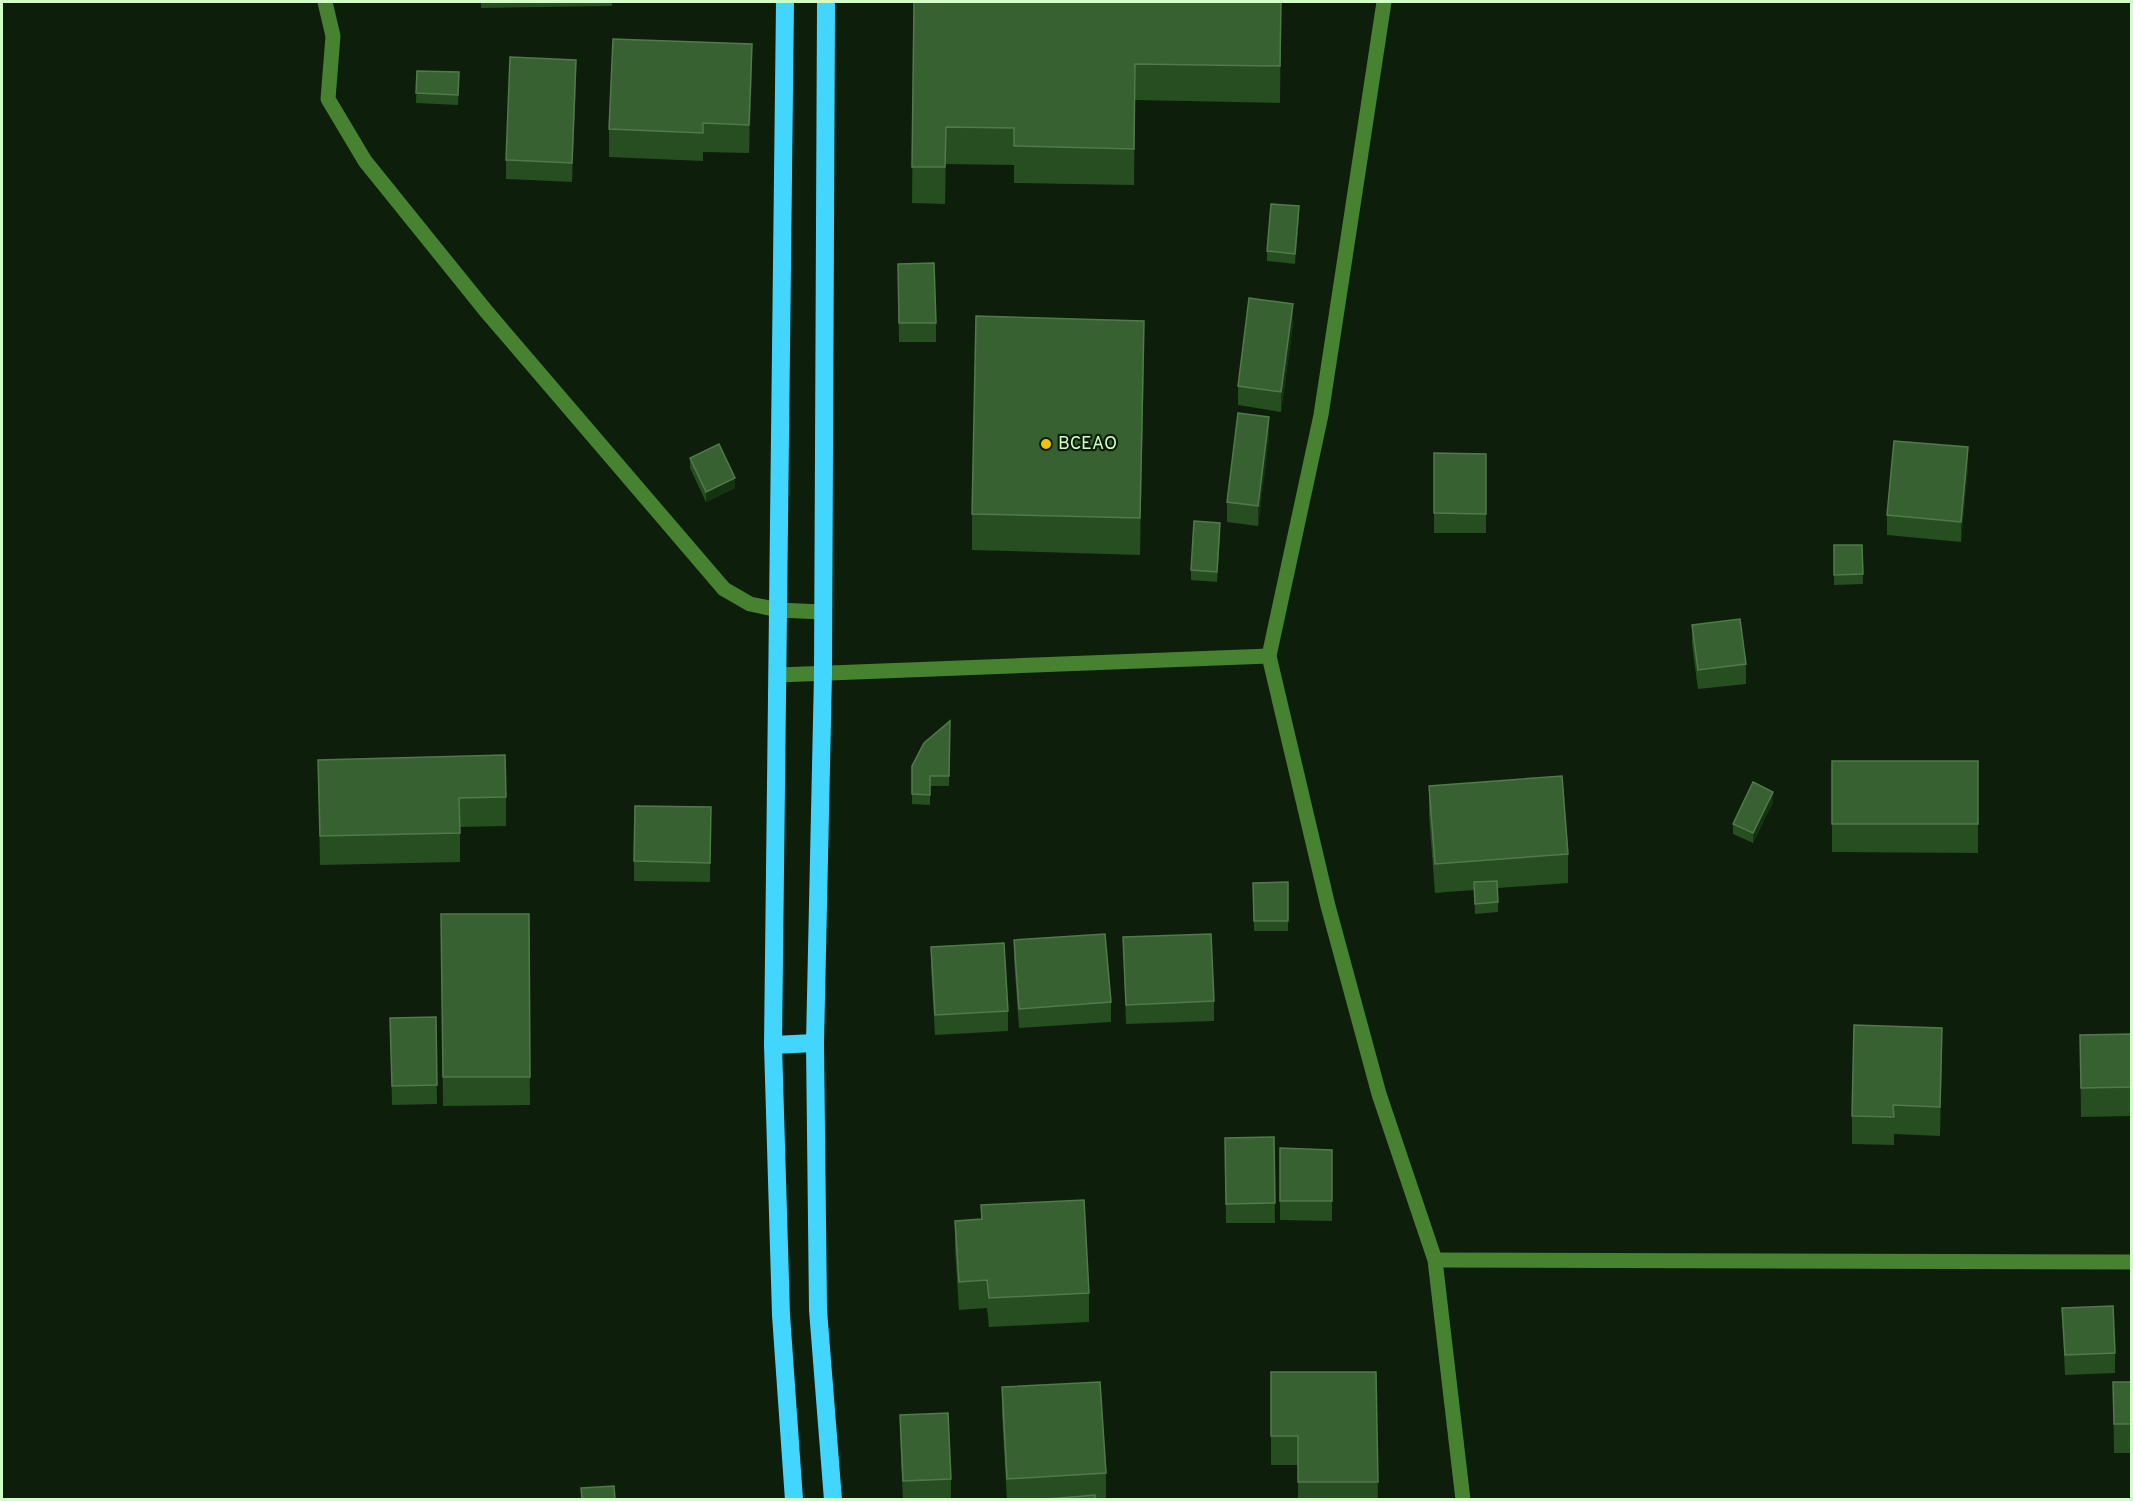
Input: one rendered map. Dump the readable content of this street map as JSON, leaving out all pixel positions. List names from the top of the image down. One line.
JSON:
{"places":["BCEAO"]}
